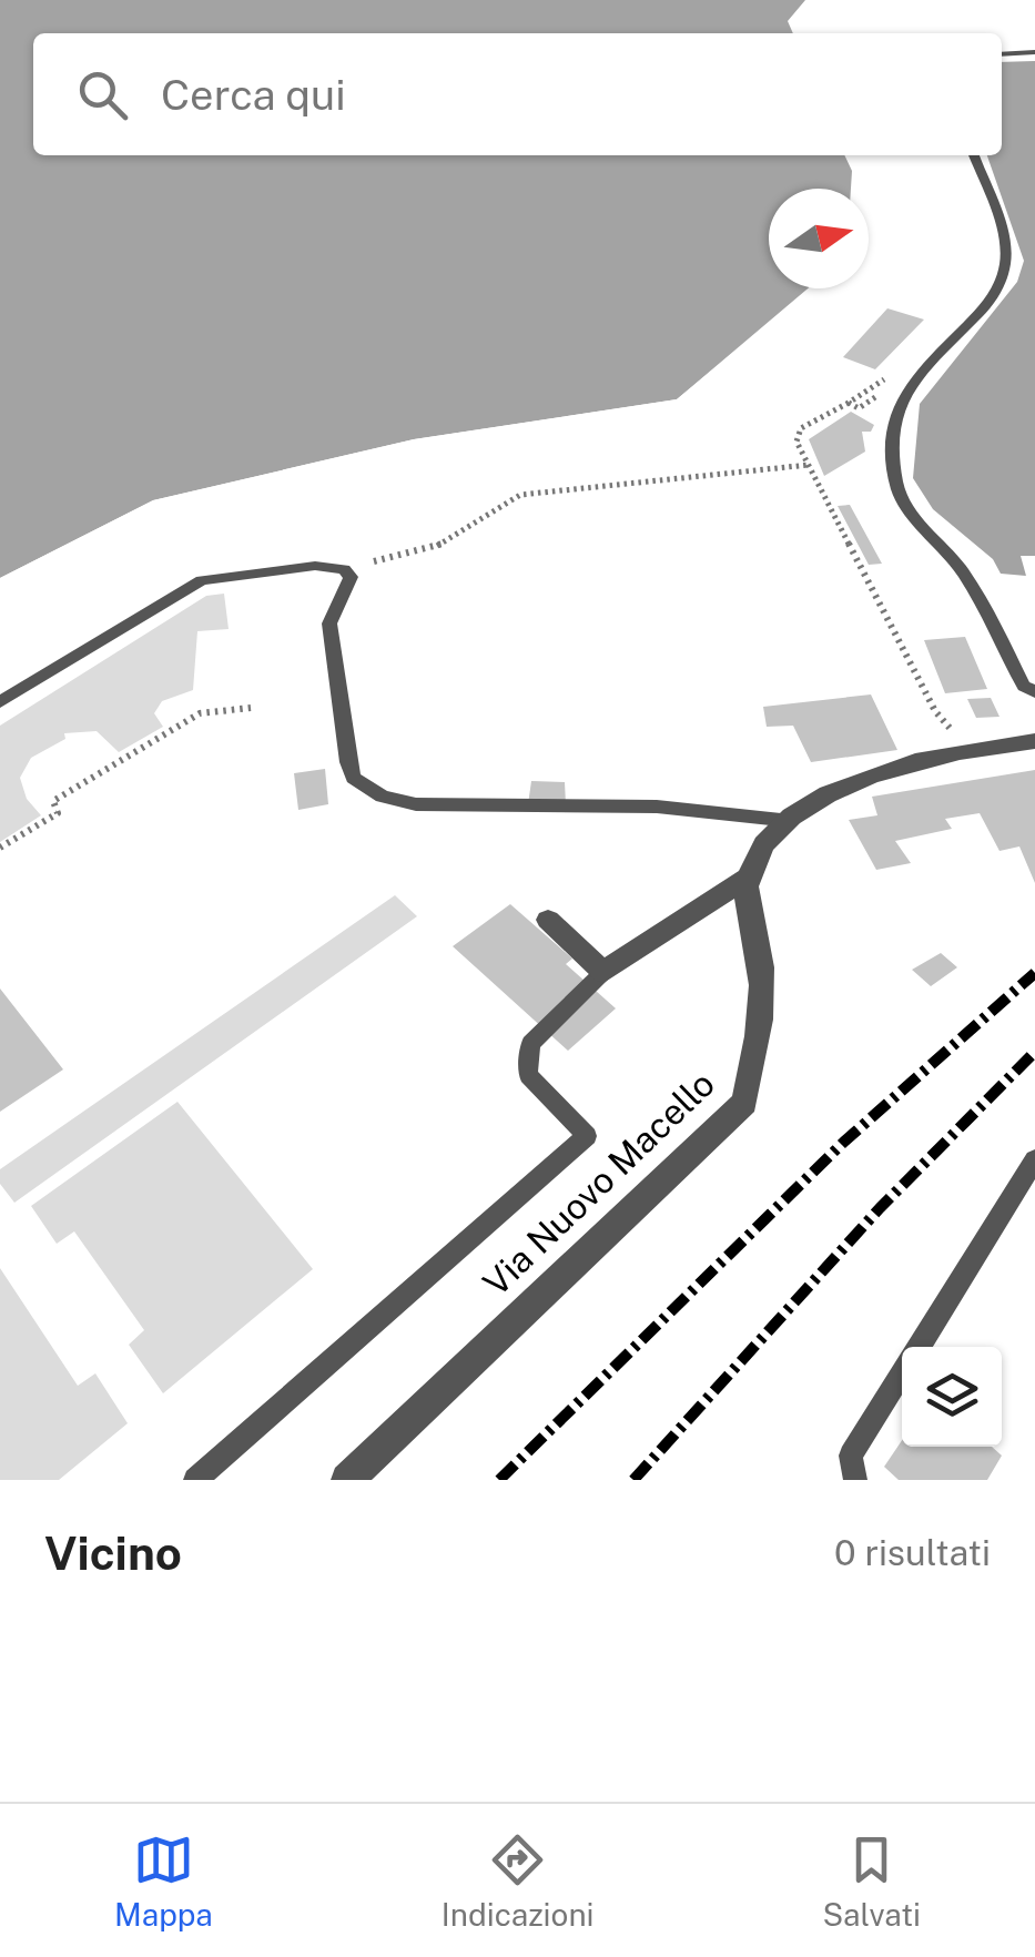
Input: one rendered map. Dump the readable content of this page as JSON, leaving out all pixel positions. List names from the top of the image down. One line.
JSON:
{"streets":{"street":["Via Nuovo Macello"]},"north":"right","page":{"search":"Cerca qui","heading":["Vicino","0 risultati"],"nav":["Mappa","Indicazioni","Salvati"]}}
